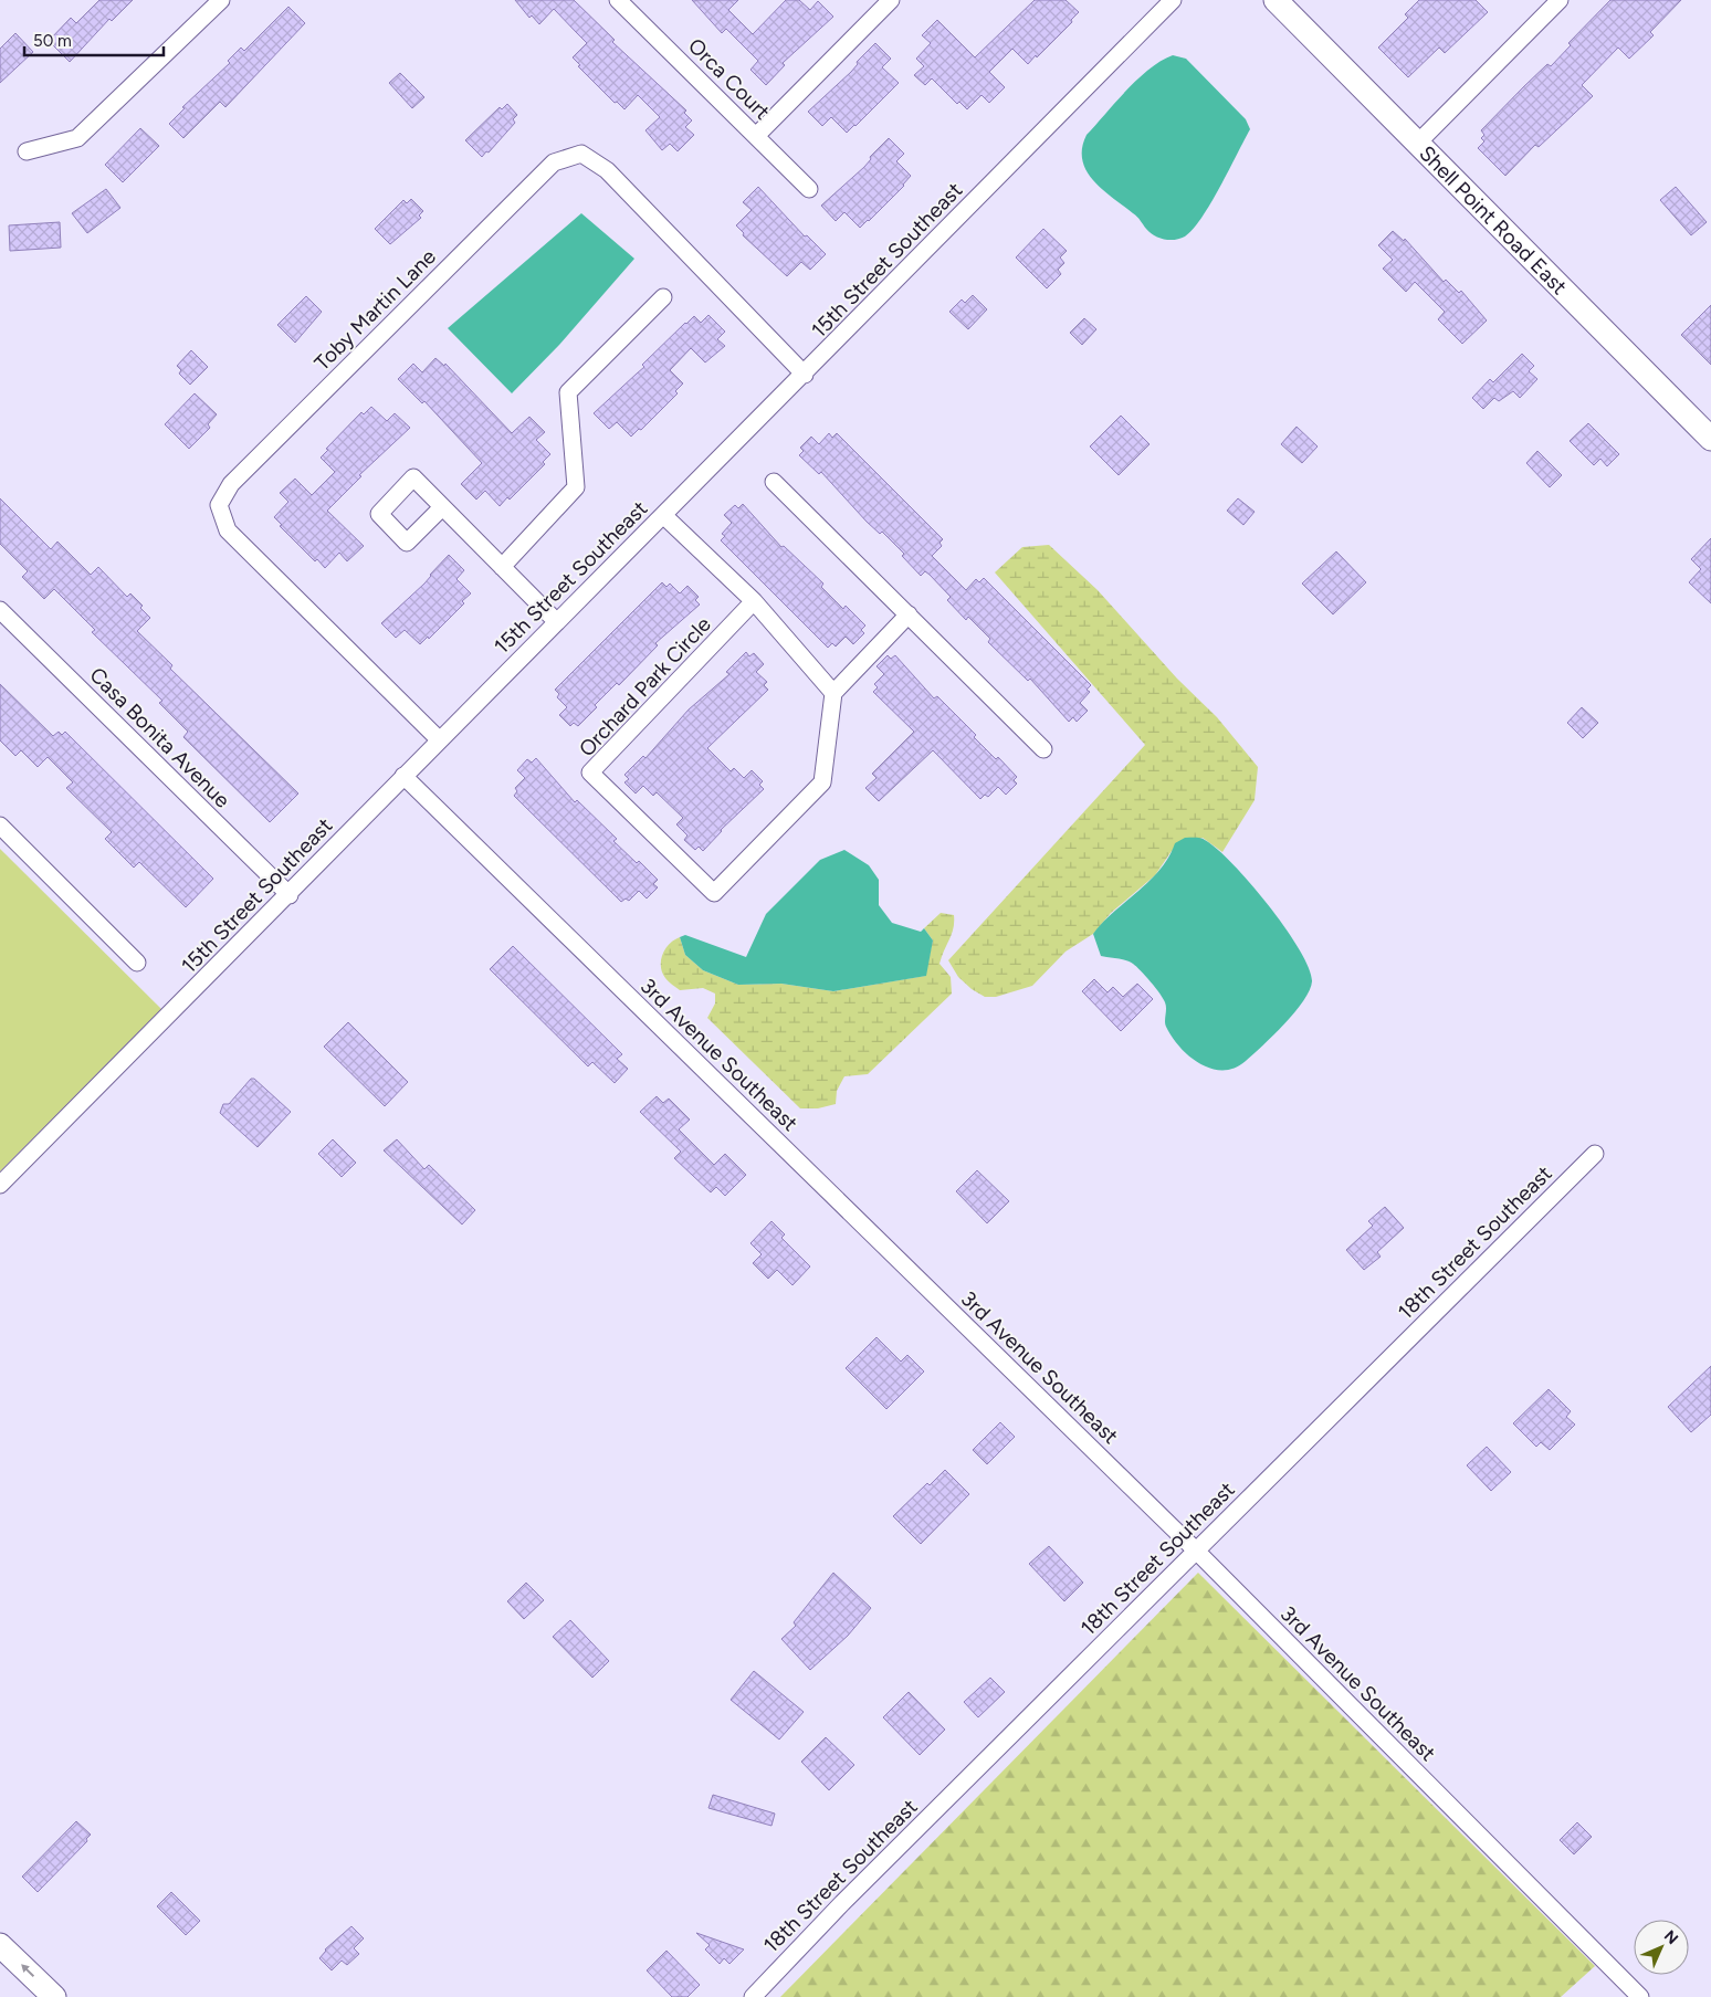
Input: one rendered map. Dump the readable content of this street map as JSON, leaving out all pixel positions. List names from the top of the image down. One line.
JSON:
{"streets":{"street":["Orca Court","Shell Point Road East","15th Street Southeast","Toby Martin Lane","Orchard Park Circle","Casa Bonita Avenue","3rd Avenue Southeast","18th Street Southeast"]},"crossings":[["15th Street Southeast","Toby Martin Lane"],["15th Street Southeast","Casa Bonita Avenue"],["15th Street Southeast","3rd Avenue Southeast"],["3rd Avenue Southeast","18th Street Southeast"]],"scale_bar":"50 m","north":"top right"}
